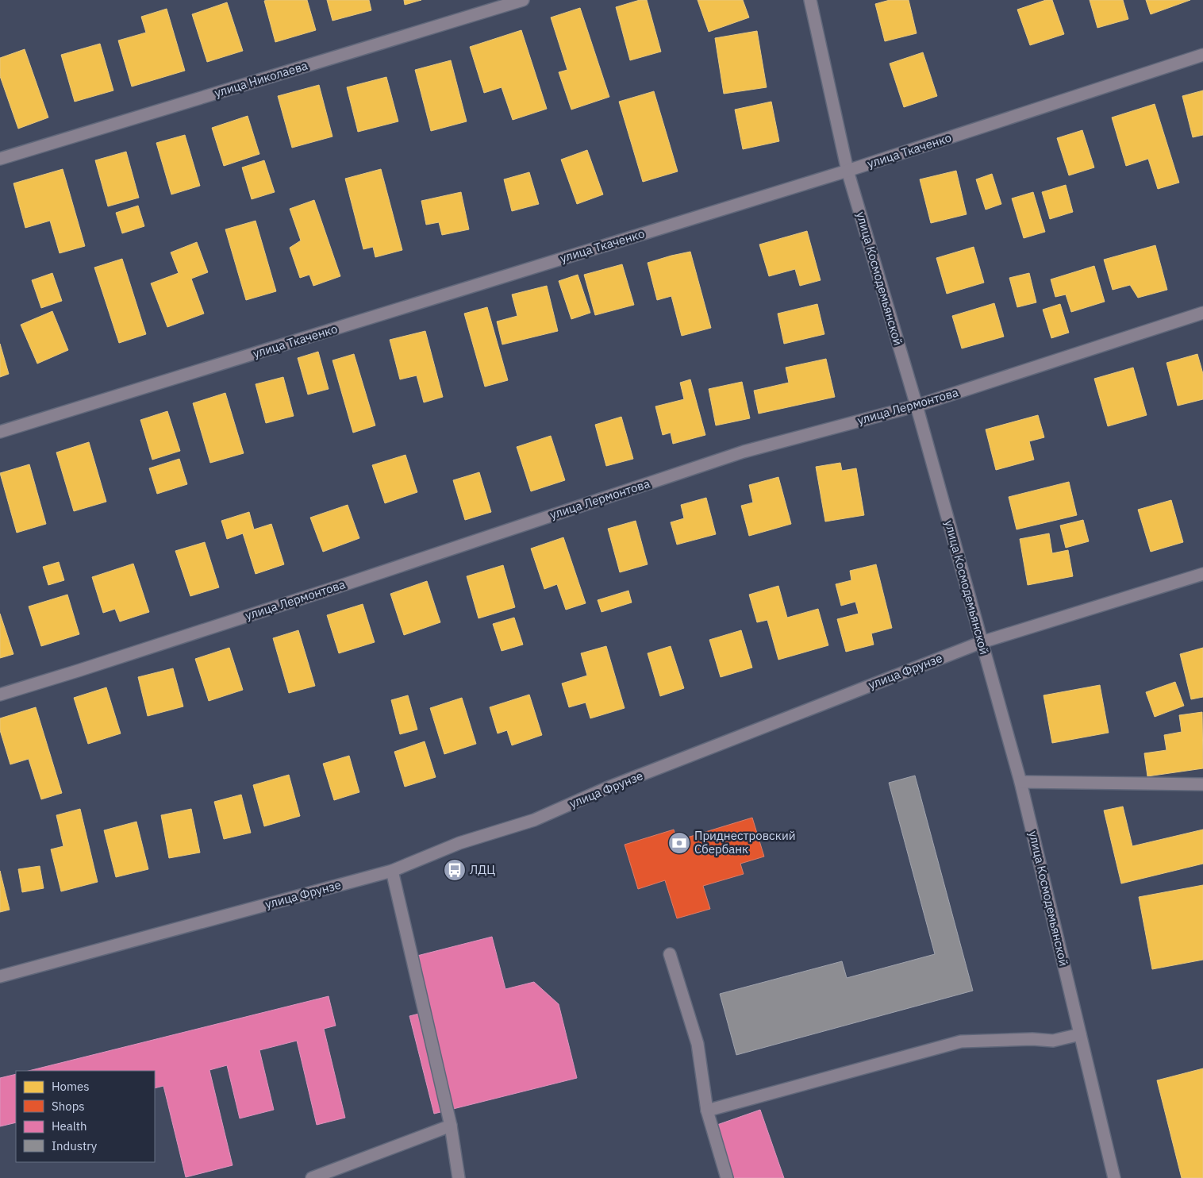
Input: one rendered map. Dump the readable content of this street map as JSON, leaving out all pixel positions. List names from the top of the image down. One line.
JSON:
{"streets":{"street":["улица Николаева","улица Ткаченко","улица Космодемьянской","улица Лермонтова","улица Фрунзе"]},"crossings":[["улица Ткаченко","улица Космодемьянской"],["улица Космодемьянской","улица Лермонтова"],["улица Космодемьянской","улица Фрунзе"]],"places":{"bank":["Приднестровский Сбербанк"],"bus stop":["ЛДЦ"]},"legend":["Homes","Shops","Health","Industry"]}
